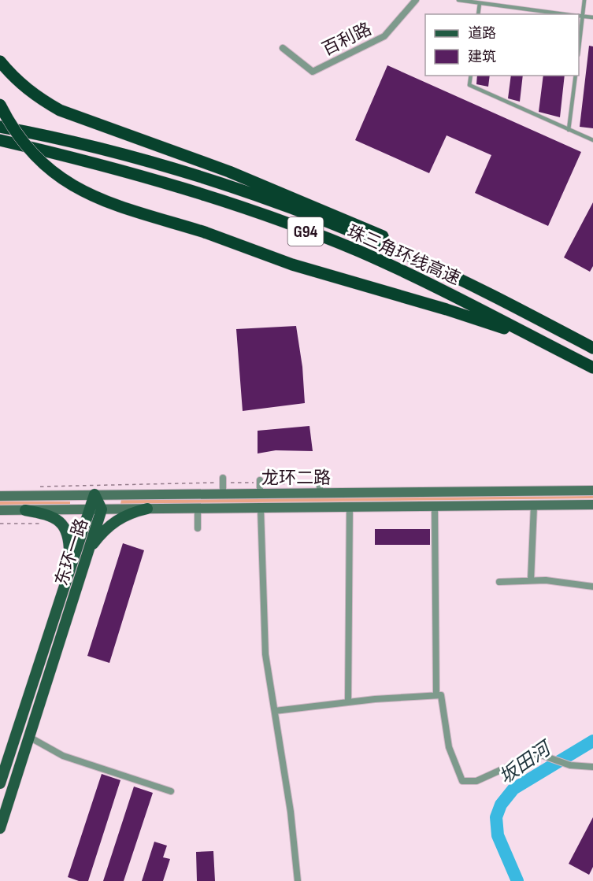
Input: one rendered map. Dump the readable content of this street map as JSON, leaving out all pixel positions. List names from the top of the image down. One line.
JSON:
{"streets":{"highway":["G94","珠三角环线高速"],"main road":["龙环二路","东环一路"],"street":["百利路"]},"crossings":[["龙环二路","东环一路"]],"water":["坂田河"],"legend":["道路","建筑"]}
